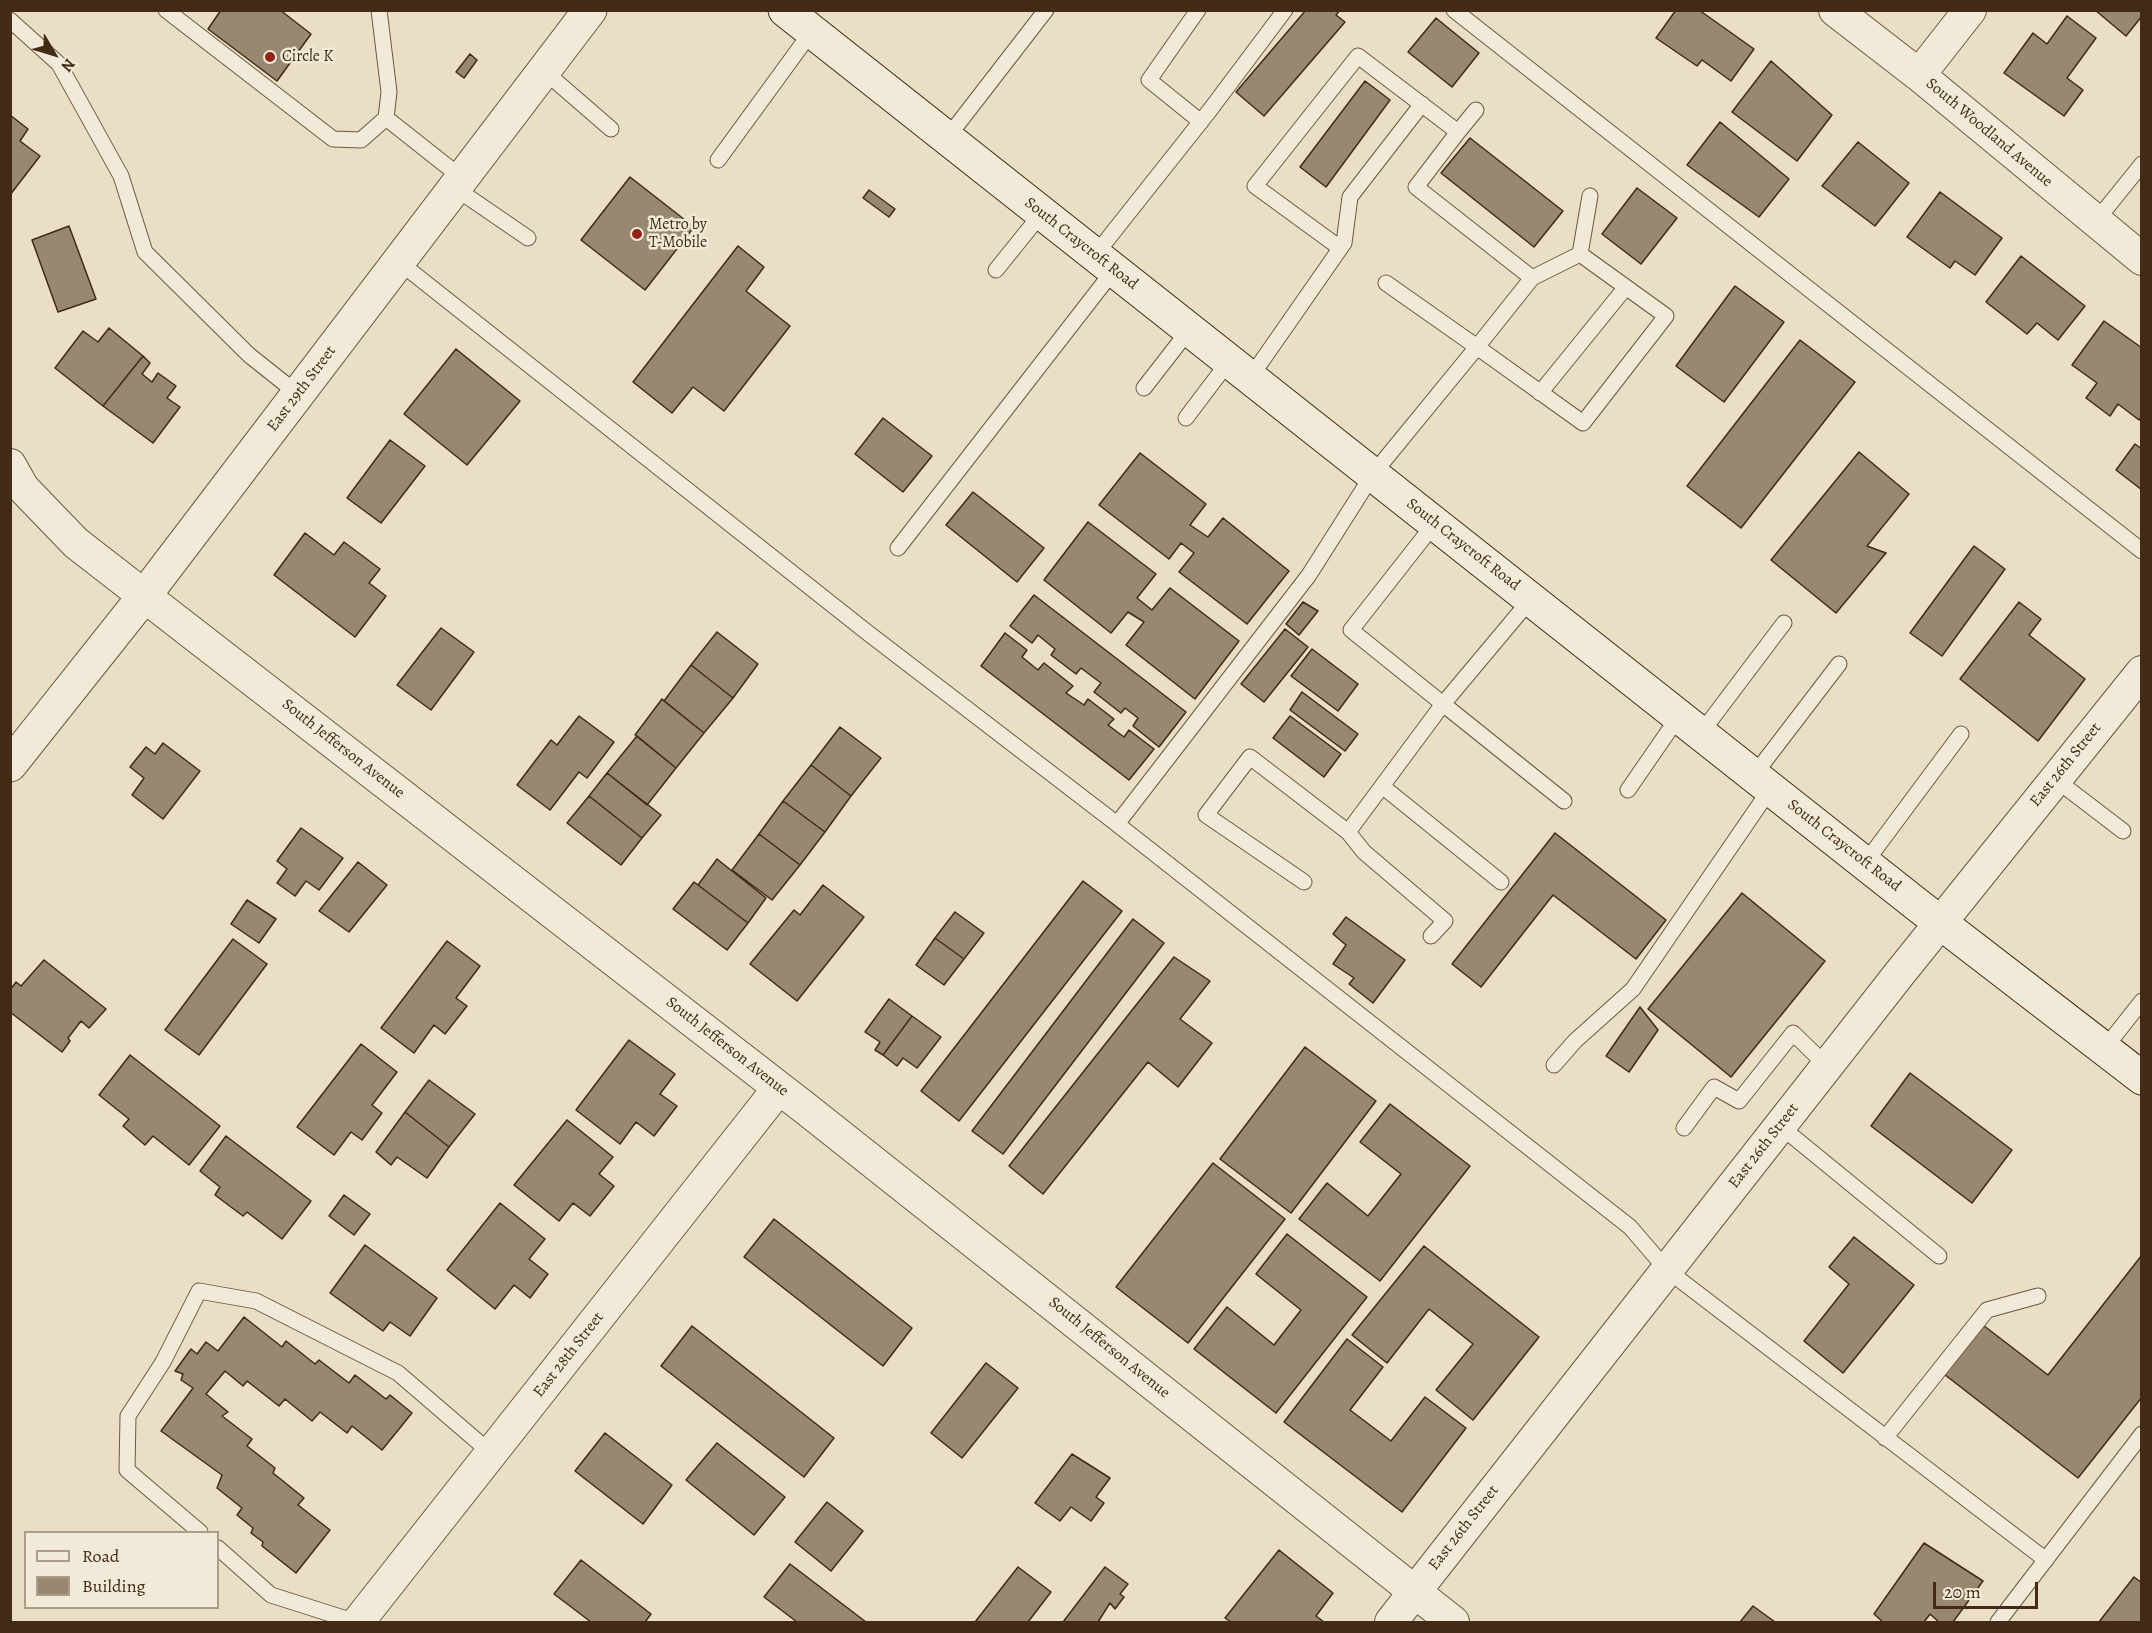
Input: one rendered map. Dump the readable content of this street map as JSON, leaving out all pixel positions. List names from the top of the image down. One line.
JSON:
{"streets":{"main road":["South Craycroft Road","East 29th Street"],"street":["South Woodland Avenue","South Jefferson Avenue","East 26th Street","East 28th Street"]},"crossings":[["South Craycroft Road","East 26th Street"],["East 29th Street","South Jefferson Avenue"],["South Jefferson Avenue","East 26th Street"],["South Jefferson Avenue","East 28th Street"]],"places":["Circle K","Metro by T-Mobile"],"legend":["Road","Building"],"scale_bar":"20 m","north":"bottom right"}
